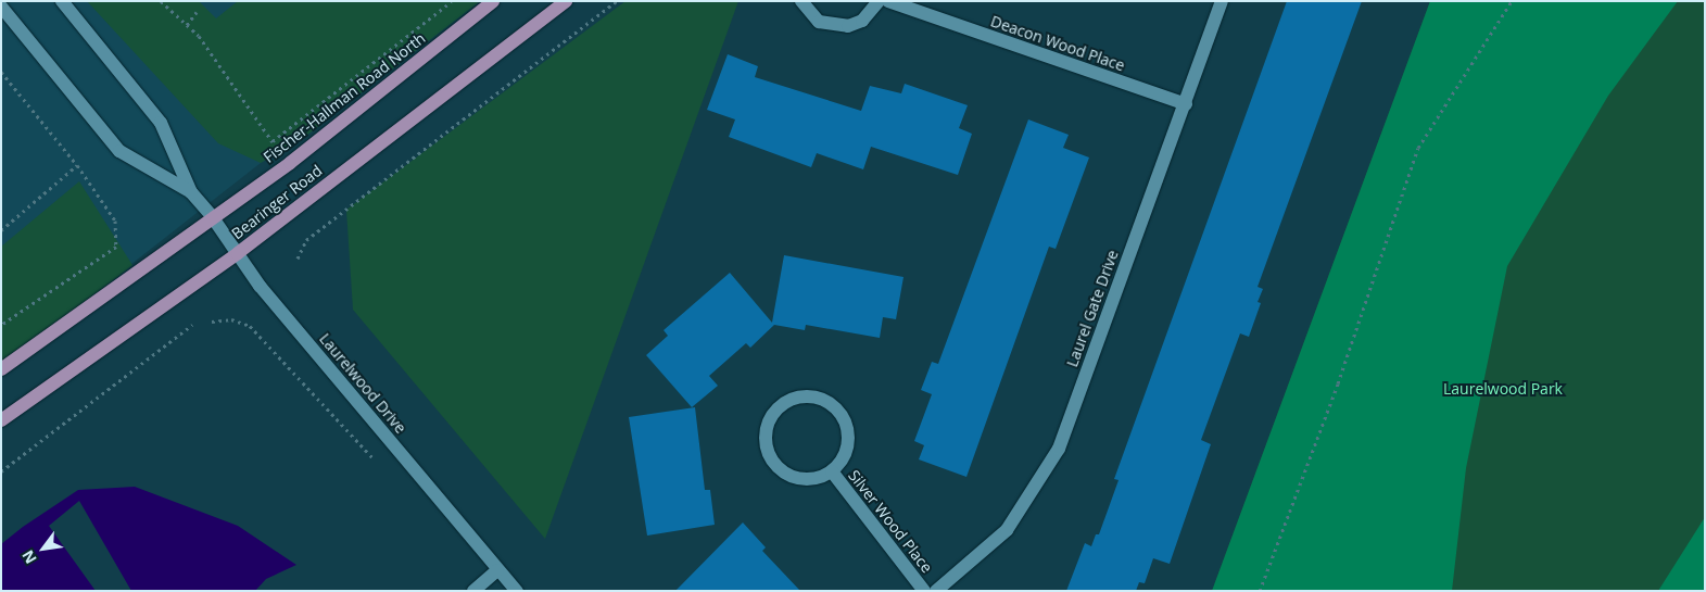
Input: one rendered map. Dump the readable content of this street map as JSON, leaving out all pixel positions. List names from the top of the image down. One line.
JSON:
{"streets":{"main road":["Fischer-Hallman Road North","Bearinger Road"],"street":["Deacon Wood Place","Laurel Gate Drive","Laurelwood Drive","Silver Wood Place"]},"crossings":[["Deacon Wood Place","Laurel Gate Drive"],["Fischer-Hallman Road North","Bearinger Road"],["Fischer-Hallman Road North","Laurelwood Drive"],["Bearinger Road","Laurelwood Drive"]],"parks":["Laurelwood Park"],"north":"bottom left"}
